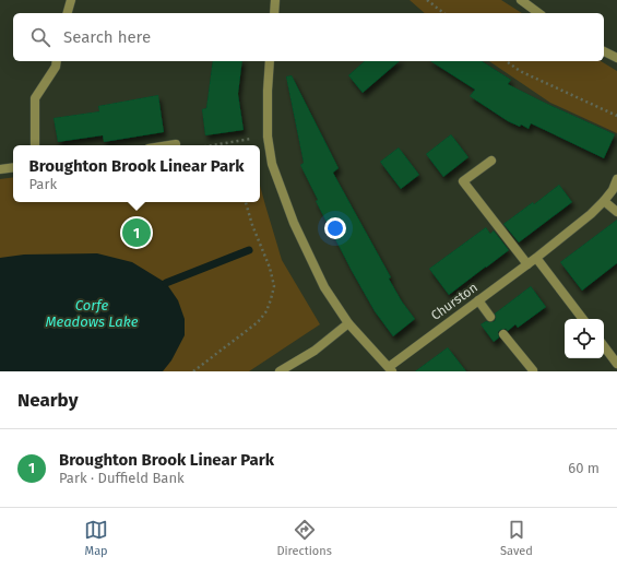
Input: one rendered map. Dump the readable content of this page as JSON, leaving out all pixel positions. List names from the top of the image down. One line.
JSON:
{"streets":{"street":["Churston"]},"water":["Corfe Meadows Lake"],"page":{"search":"Search here","popup":["Broughton Brook Linear Park","Park"],"pins":"1","heading":"Nearby","list":[{"mark":"1","name":"Broughton Brook Linear Park","note":"Park · Duffield Bank","value":"60 m"}],"nav":["Map","Directions","Saved"]}}
